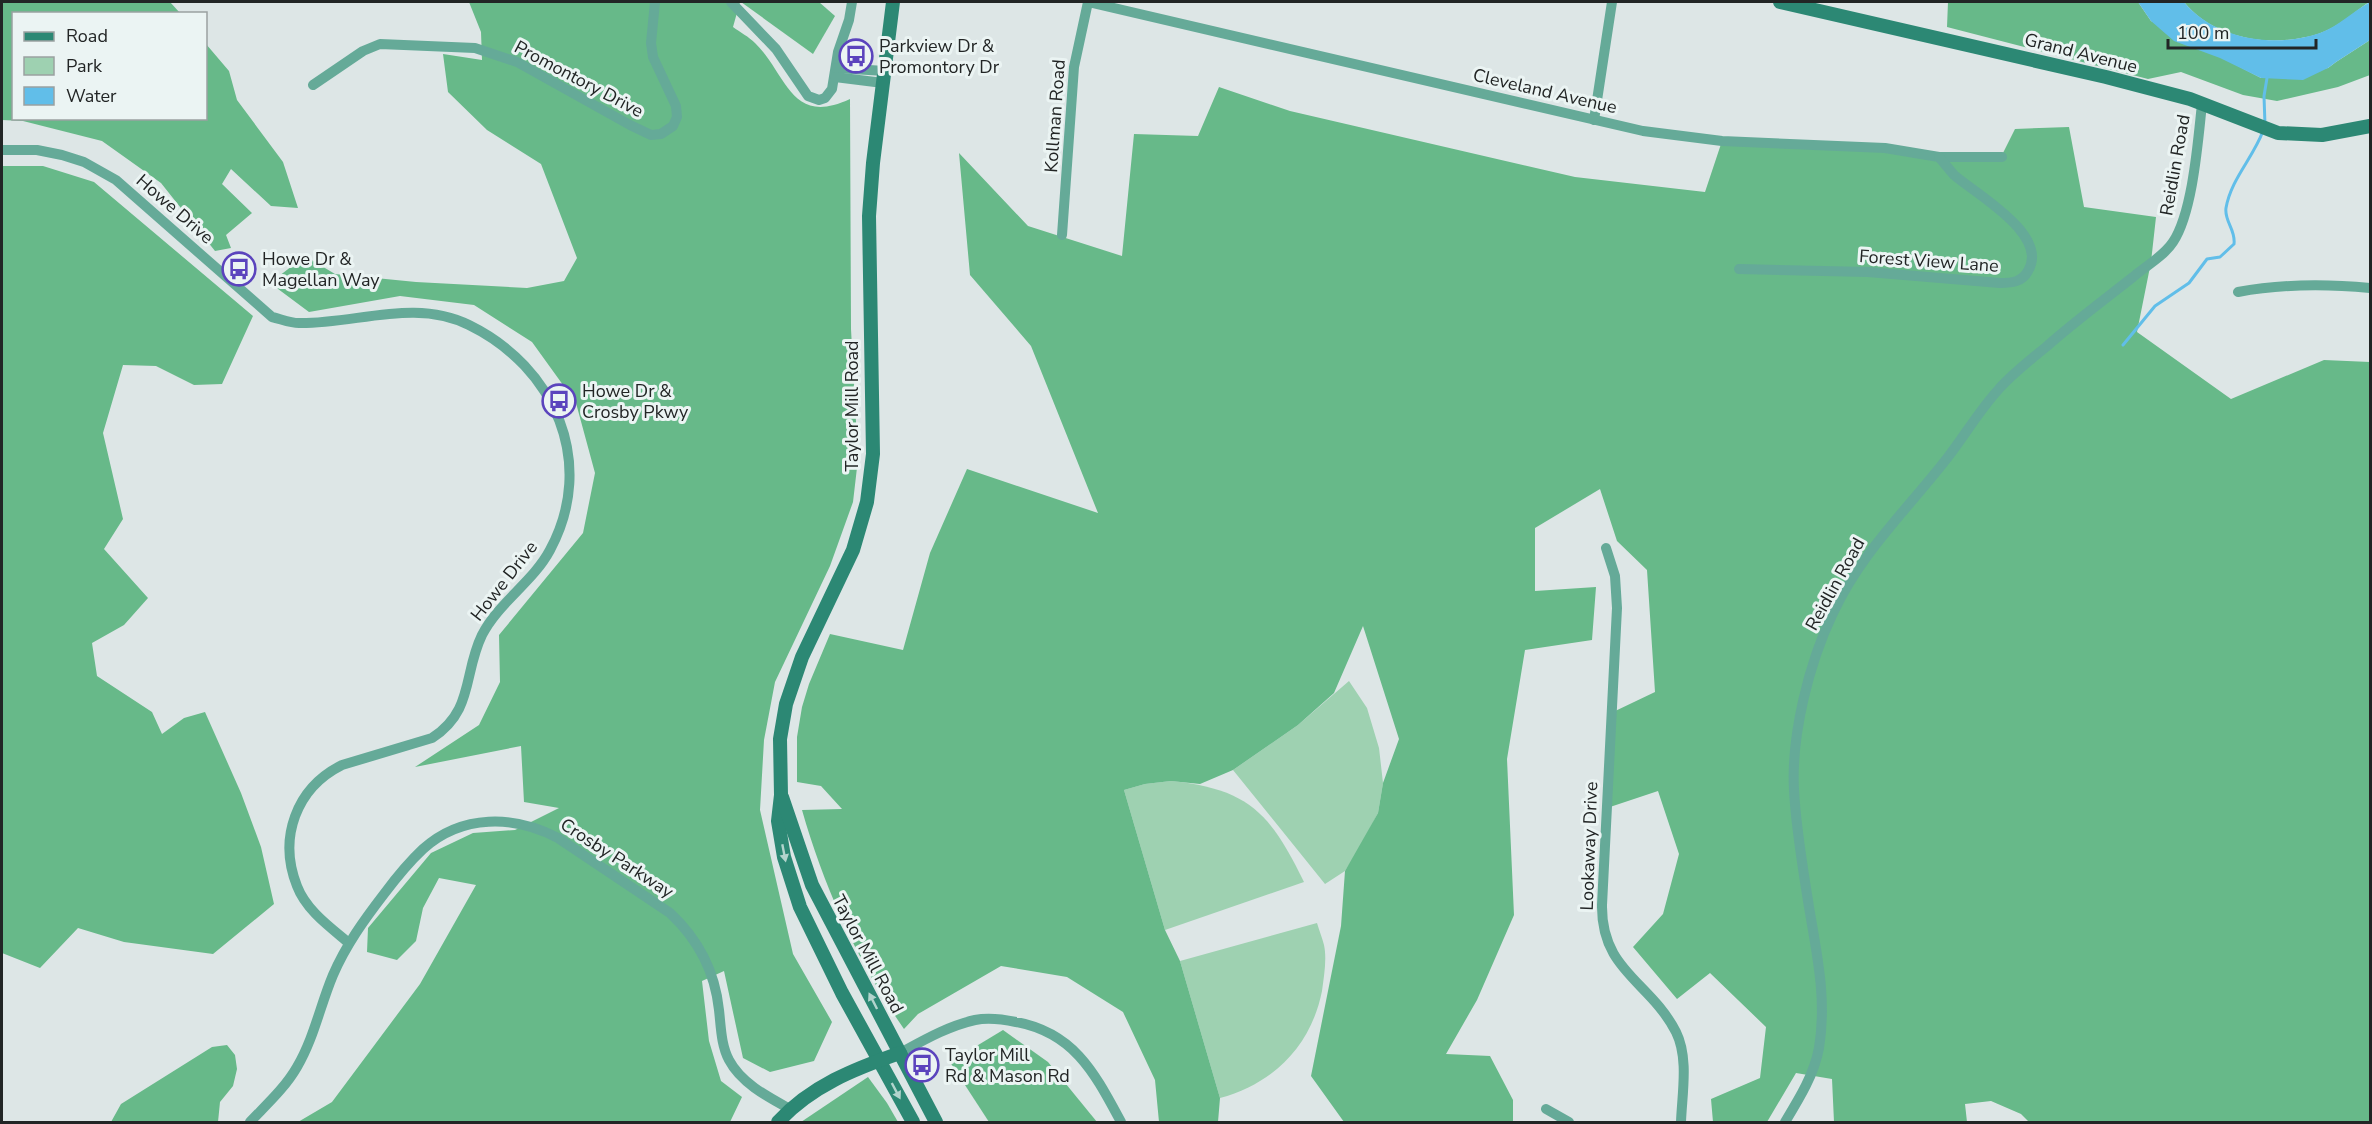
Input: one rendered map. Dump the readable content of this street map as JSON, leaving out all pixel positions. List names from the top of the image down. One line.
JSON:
{"streets":{"main road":["Grand Avenue","Taylor Mill Road"],"street":["Promontory Drive","Cleveland Avenue","Kollman Road","Reidlin Road","Howe Drive","Forest View Lane","Lookaway Drive","Crosby Parkway"]},"crossings":[["Grand Avenue","Reidlin Road"],["Cleveland Avenue","Kollman Road"],["Cleveland Avenue","Forest View Lane"],["Howe Drive","Crosby Parkway"]],"places":{"bus stop":["Parkview Dr & Promontory Dr","Howe Dr & Magellan Way","Howe Dr & Crosby Pkwy","Taylor Mill Rd & Mason Rd"]},"legend":["Road","Park","Water"],"scale_bar":"100 m"}
